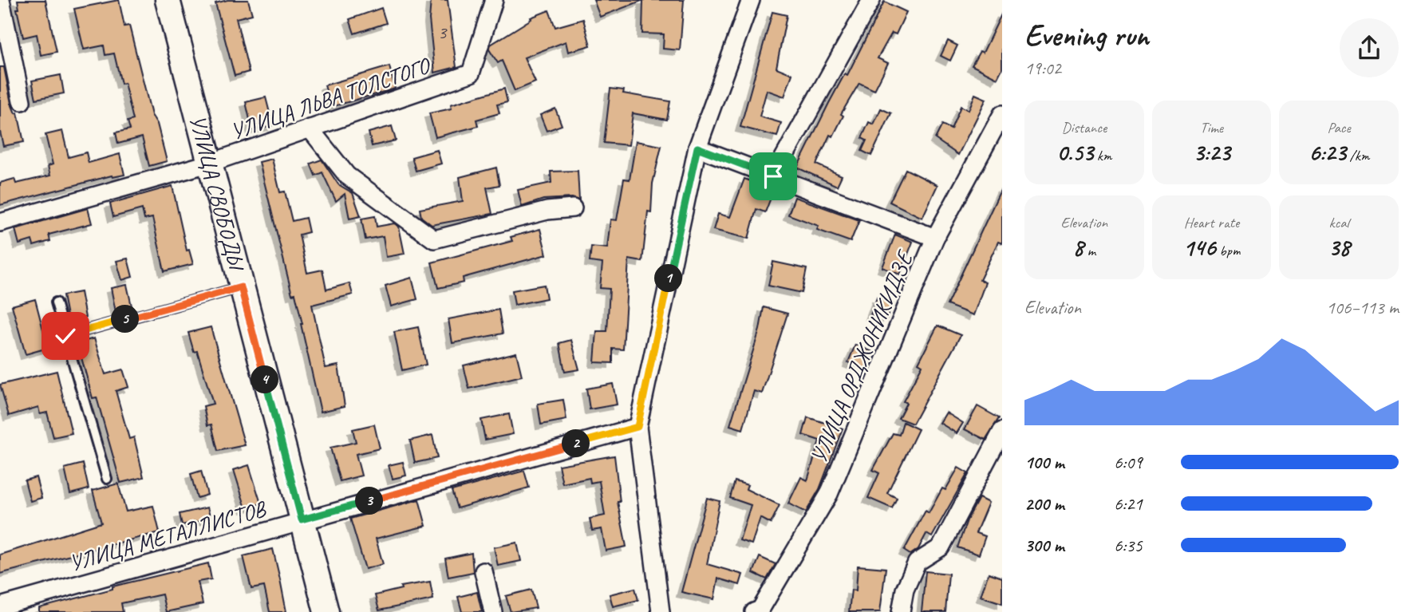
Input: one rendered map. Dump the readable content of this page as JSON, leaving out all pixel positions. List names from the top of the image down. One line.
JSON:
{"streets":{"street":["УЛИЦА ЛЬВА ТОЛСТОГО","УЛИЦА СВОБОДЫ","УЛИЦА ОРДЖОНИКИДЗЕ","УЛИЦА МЕТАЛЛИСТОВ"]},"crossings":[["УЛИЦА ЛЬВА ТОЛСТОГО","УЛИЦА СВОБОДЫ"],["УЛИЦА СВОБОДЫ","УЛИЦА МЕТАЛЛИСТОВ"]],"house_numbers":["3"],"page":{"heading":["Evening run","19:02"],"stats":[["Distance","0.53 km"],["Time","3:23"],["Pace","6:23 /km"],["Elevation","8 m"],["Heart rate","146 bpm"],["kcal","38"]],"pins":["1","5","4","2","3"],"chart":["Elevation","106–113 m"],"list":[{"name":"100 m","note":"6:09"},{"name":"200 m","note":"6:21"},{"name":"300 m","note":"6:35"}]}}
